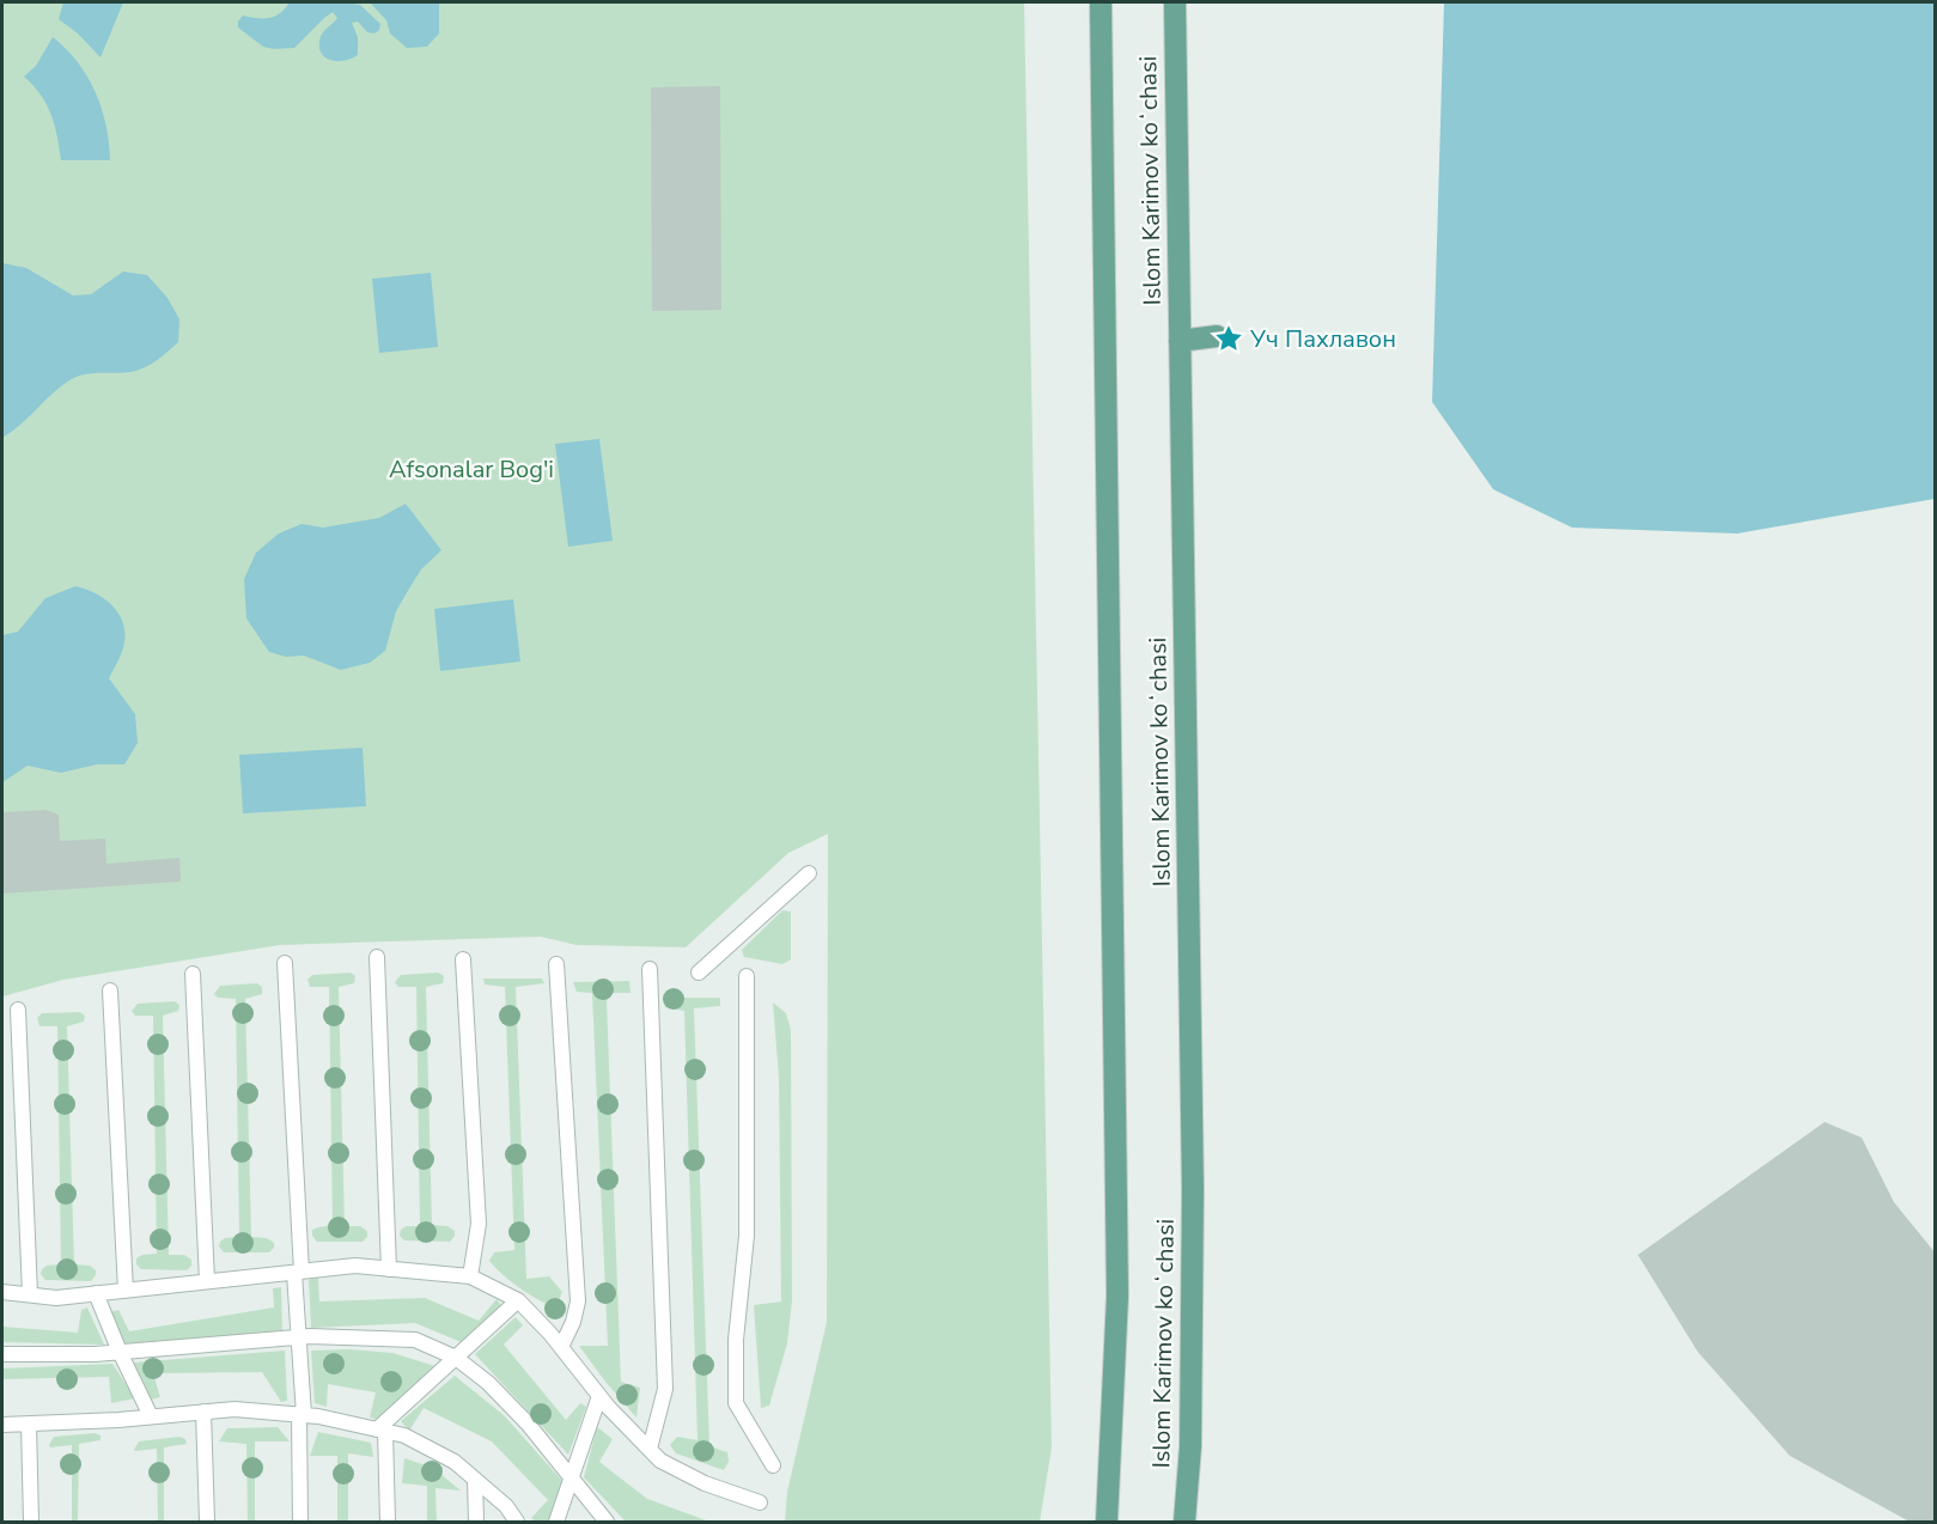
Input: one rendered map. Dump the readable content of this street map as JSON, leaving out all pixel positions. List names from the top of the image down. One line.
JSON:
{"streets":{"main road":["Islom Karimov koʻchasi"]},"parks":["Afsonalar Bog'i"],"places":{"place":["Уч Пахлавон"]}}
